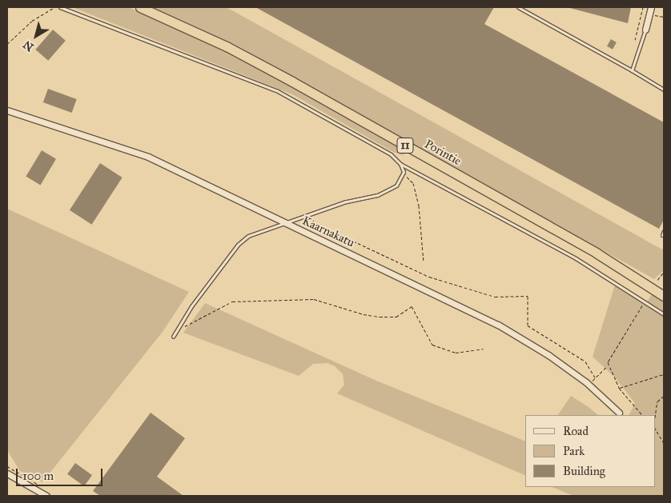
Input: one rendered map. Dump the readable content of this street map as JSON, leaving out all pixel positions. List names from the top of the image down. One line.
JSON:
{"streets":{"highway":["11","Porintie"],"street":["Kaarnakatu"]},"legend":["Road","Park","Building"],"scale_bar":"100 m","north":"bottom left"}
